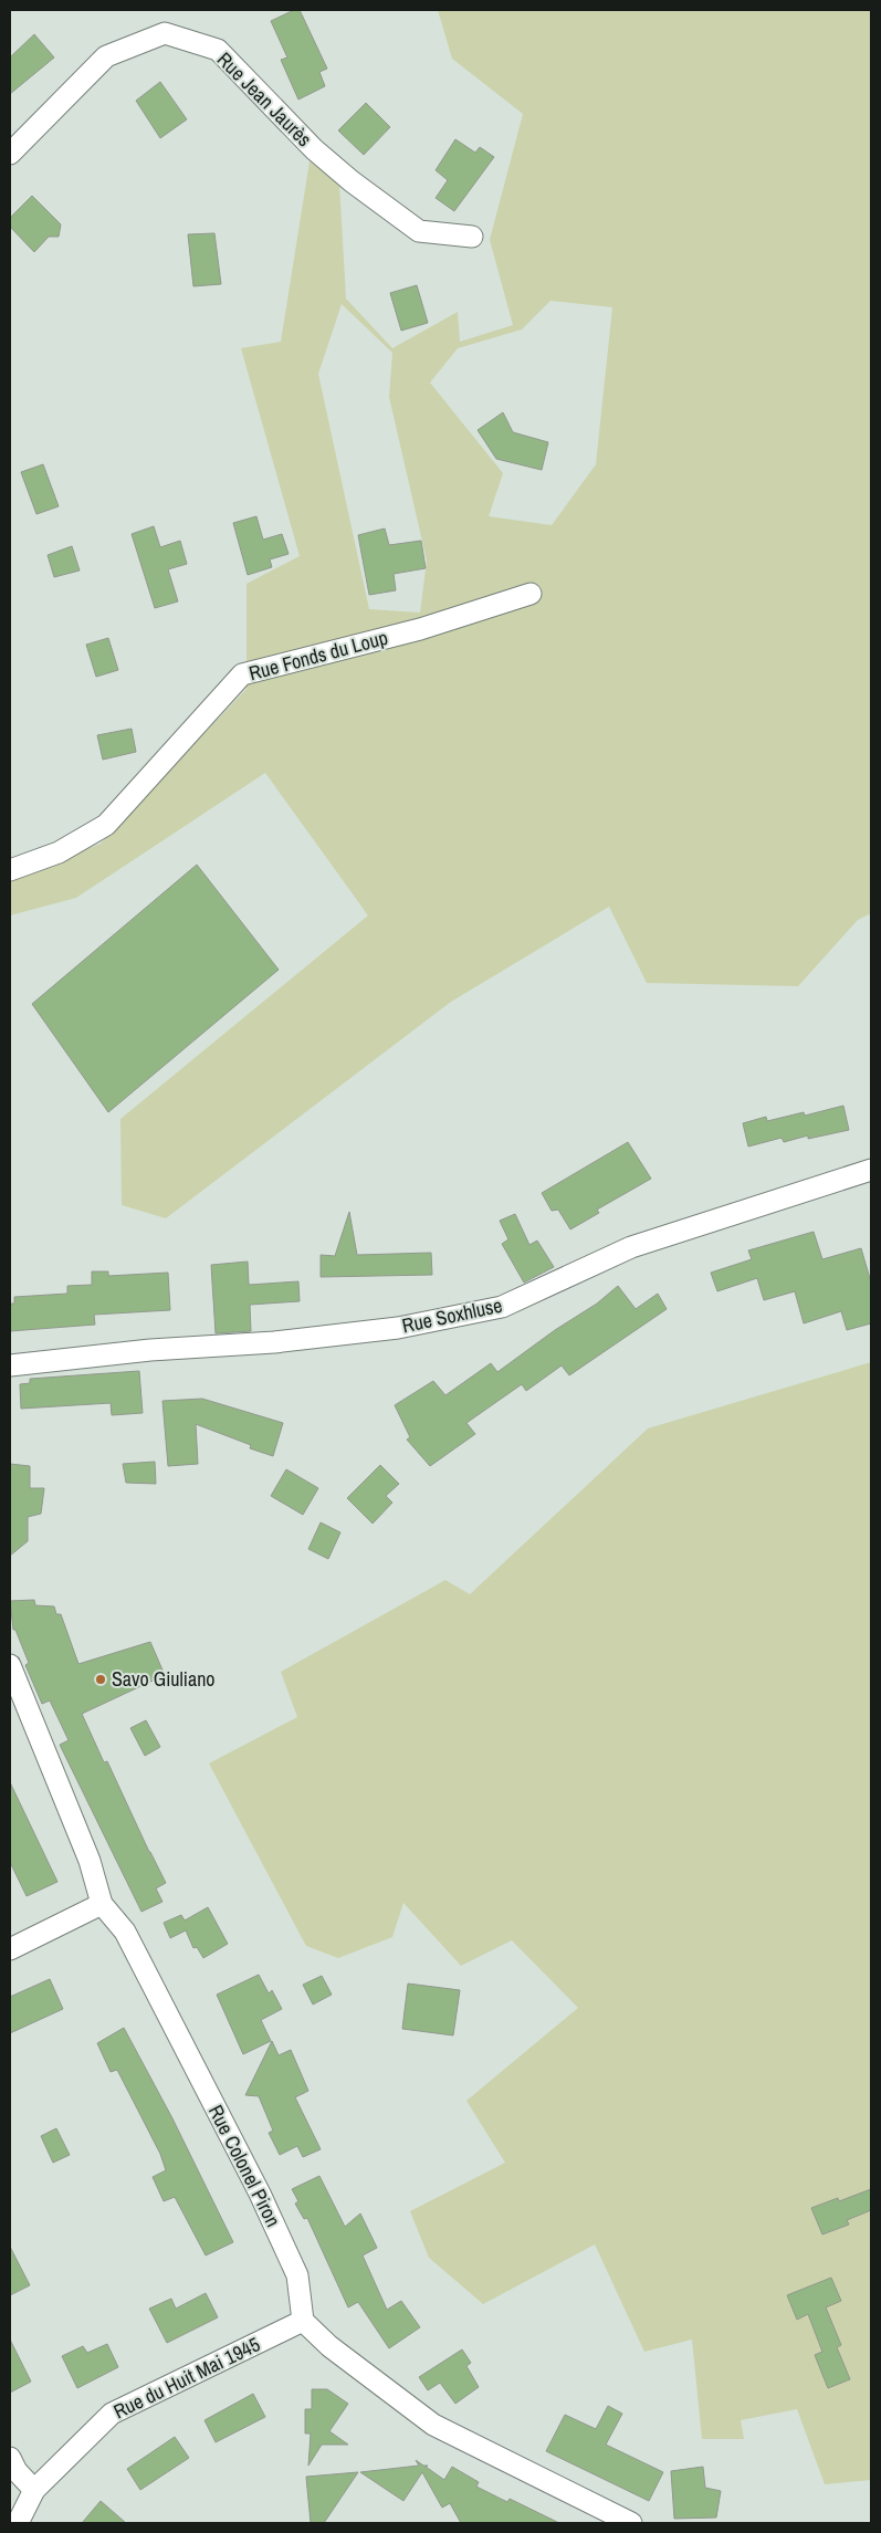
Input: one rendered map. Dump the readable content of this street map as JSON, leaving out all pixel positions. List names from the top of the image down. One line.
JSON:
{"streets":{"street":["Rue Jean Jaurès","Rue Fonds du Loup","Rue Soxhluse","Rue Colonel Piron","Rue du Huit Mai 1945"]},"crossings":[["Rue Colonel Piron","Rue du Huit Mai 1945"]],"places":["Savo Giuliano"]}
